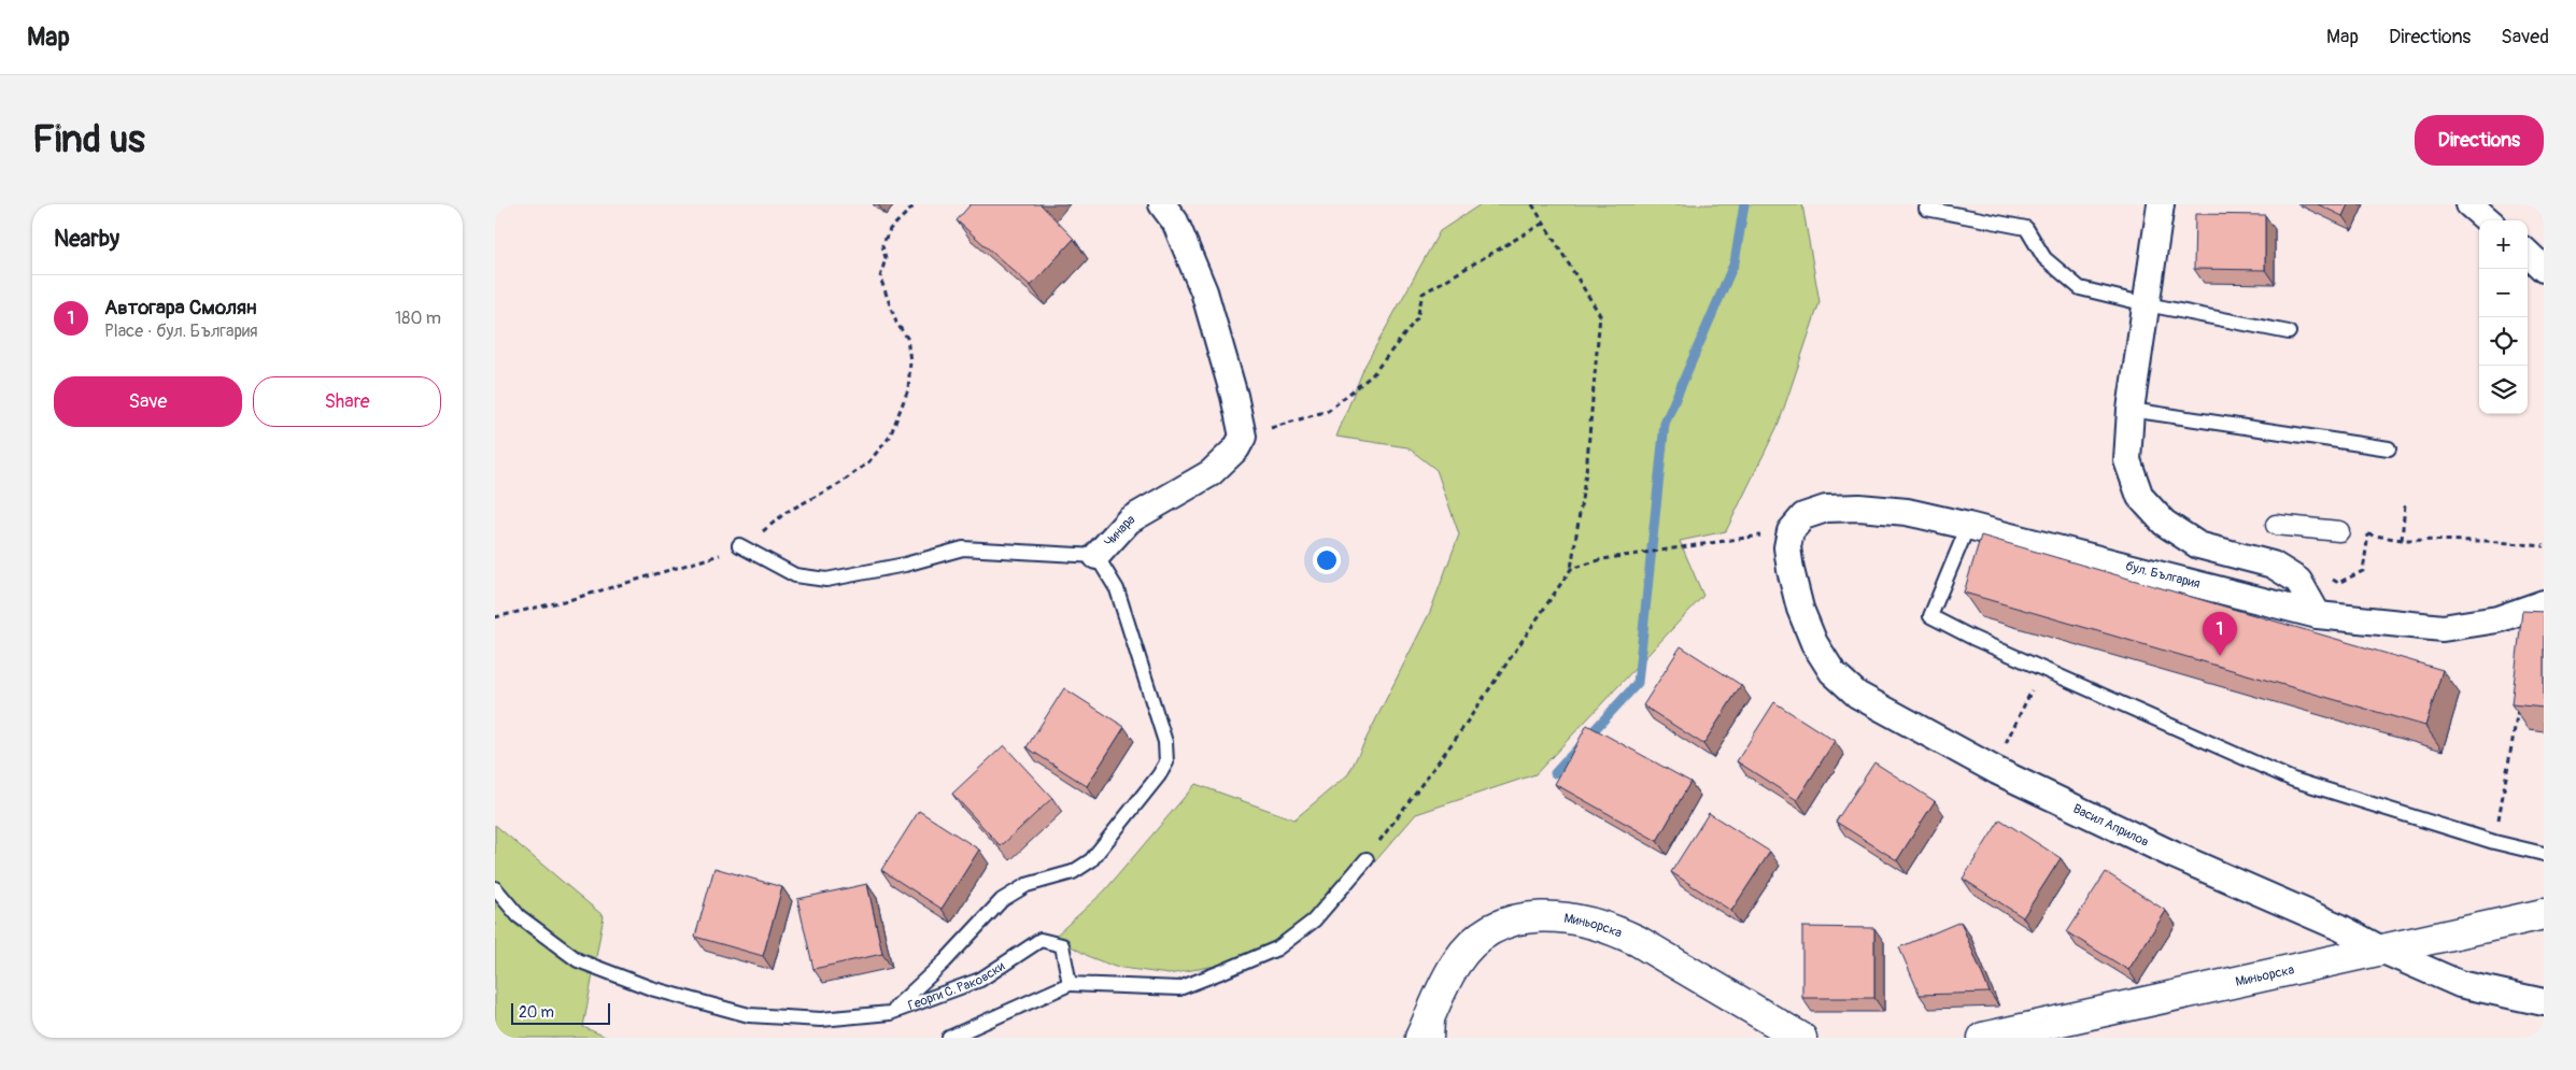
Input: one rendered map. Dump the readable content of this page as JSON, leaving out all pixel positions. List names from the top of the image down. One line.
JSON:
{"streets":{"street":["Чинара","бул. България","Васил Априлов","Миньорска"],"lane":["Георги С. Раковски"]},"crossings":[["бул. България","Васил Априлов"],["Васил Априлов","Миньорска"]],"scale_bar":"20 m","page":{"header":"Map","nav":["Map","Directions","Saved"],"buttons":["Directions",["Save","Share"]],"title":"Find us","heading":"Nearby","map_buttons":["+","−"],"list":[{"mark":"1","name":"Автогара Смолян","note":"Place · бул. България","value":"180 m"}],"pins":"1","scale":"20 m"}}
